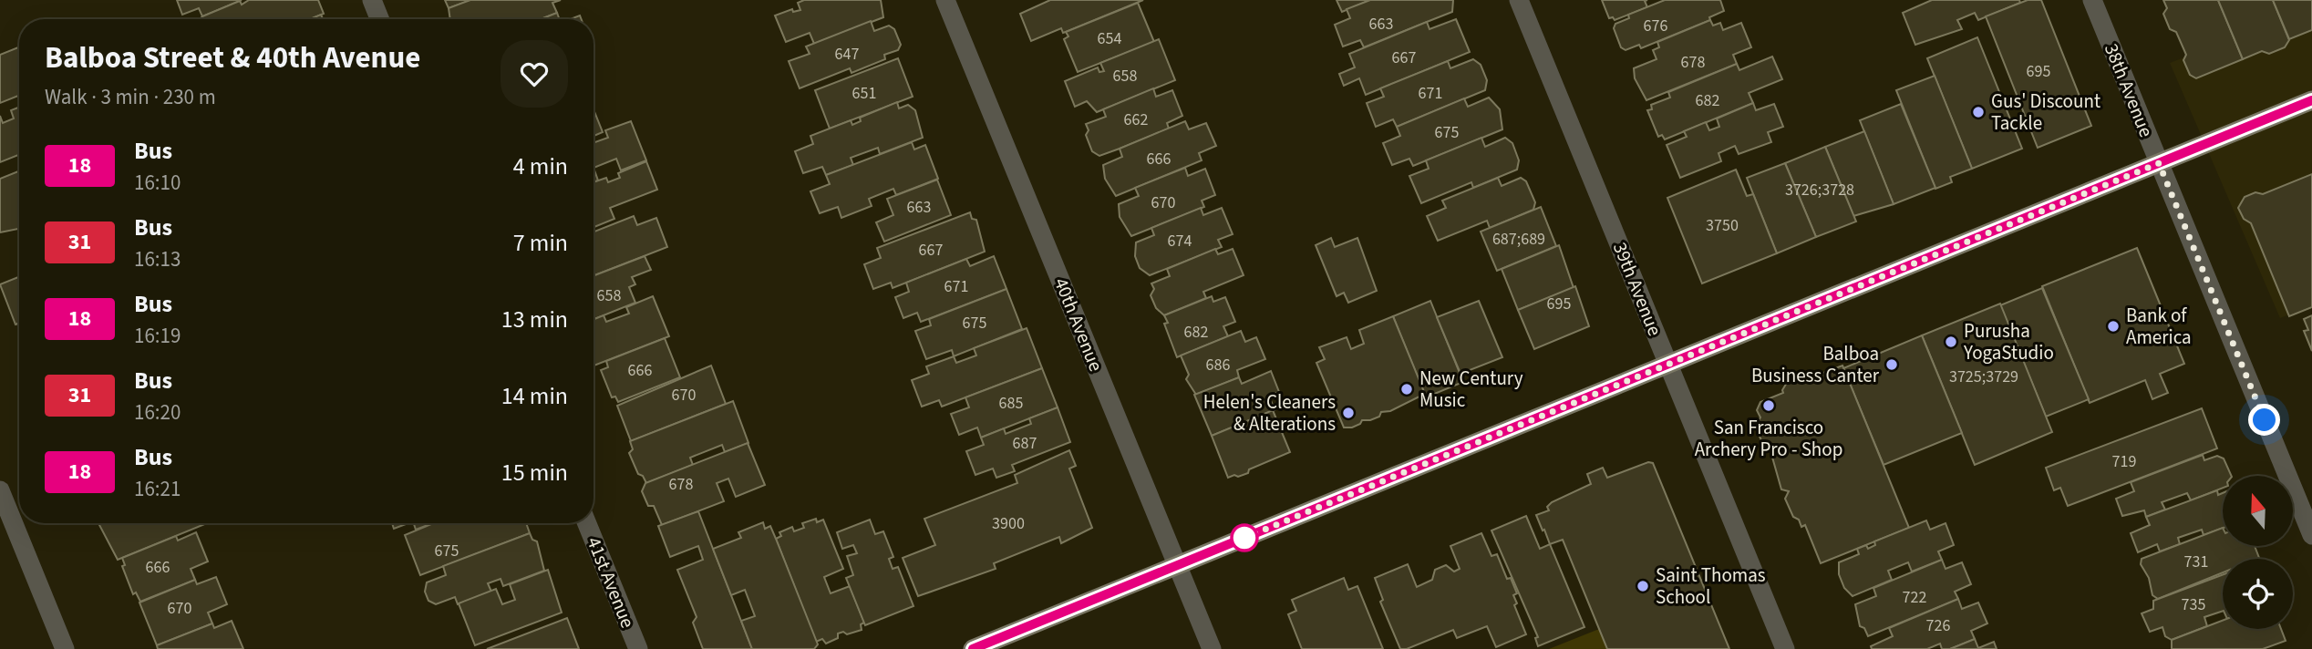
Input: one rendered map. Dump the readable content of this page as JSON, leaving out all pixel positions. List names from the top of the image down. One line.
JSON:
{"streets":{"street":["38th Avenue","39th Avenue","40th Avenue","41st Avenue"]},"places":["Gus' Discount Tackle","Bank of America","Purusha YogaStudio","Balboa Business Canter","New Century Music","San Francisco Archery Pro - Shop","Helen's Cleaners & Alterations","Saint Thomas School"],"lines":["bus line 18"],"house_numbers":["663","676","654","647","667","678","695","658","651","671","682","662","675","666","3726;3728","670","663","3750","687;689","674","667","671","658","695","675","682","686","666","3725;3729","670","685","687","719","678","3900","675","731","666","722","735","670","726"],"north":"top","page":{"heading":["Balboa Street & 40th Avenue","Walk · 3 min · 230 m"],"list":[{"mark":"18","name":"Bus","note":"16:10","value":"4 min"},{"mark":"31","name":"Bus","note":"16:13","value":"7 min"},{"mark":"18","name":"Bus","note":"16:19","value":"13 min"},{"mark":"31","name":"Bus","note":"16:20","value":"14 min"},{"mark":"18","name":"Bus","note":"16:21","value":"15 min"}]}}
